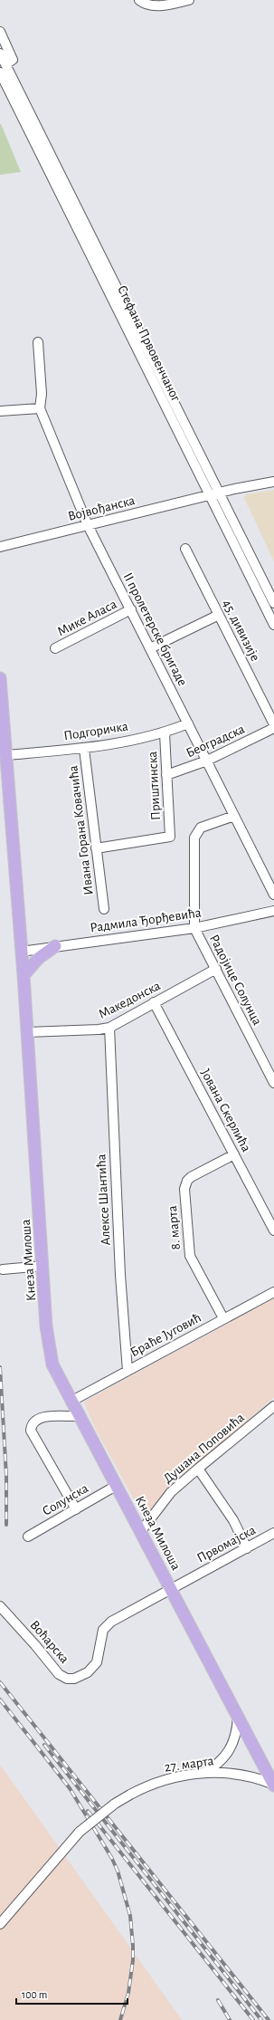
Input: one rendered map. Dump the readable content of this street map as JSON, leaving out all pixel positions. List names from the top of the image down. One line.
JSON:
{"streets":{"main road":["Кнеза Милоша"],"street":["Стефана Првовенчаног","Војвођанска","Мике Аласа","II пролетерске бригаде","45. дивизије","Подгоричка","Београдска","Приштинска","Ивана Горана Ковачића","Радмила Ђорђевића","Радојице Солунца","Македонска","Јована Скерлића","Алексе Шантића","8. марта","Браће Југовић","Душана Поповића","Солунска","Првомајска","Воћарска","27. марта"]},"crossings":[["Стефана Првовенчаног","Војвођанска"],["Војвођанска","II пролетерске бригаде"],["Мике Аласа","II пролетерске бригаде"],["II пролетерске бригаде","Подгоричка"],["II пролетерске бригаде","Београдска"],["Подгоричка","Приштинска"],["Подгоричка","Ивана Горана Ковачића"],["Подгоричка","Кнеза Милоша"],["Београдска","Приштинска"],["Приштинска","Ивана Горана Ковачића"],["Радмила Ђорђевића","Радојице Солунца"],["Радмила Ђорђевића","Кнеза Милоша"],["Радојице Солунца","Македонска"],["Македонска","Јована Скерлића"],["Македонска","Алексе Шантића"],["Македонска","Кнеза Милоша"],["Јована Скерлића","8. марта"],["Алексе Шантића","Браће Југовић"],["8. марта","Браће Југовић"],["Кнеза Милоша","Браће Југовић"],["Кнеза Милоша","Душана Поповића"],["Кнеза Милоша","Солунска"],["Кнеза Милоша","Првомајска"],["Кнеза Милоша","Воћарска"],["Кнеза Милоша","27. марта"],["Првомајска","Воћарска"]],"scale_bar":"100 m"}
